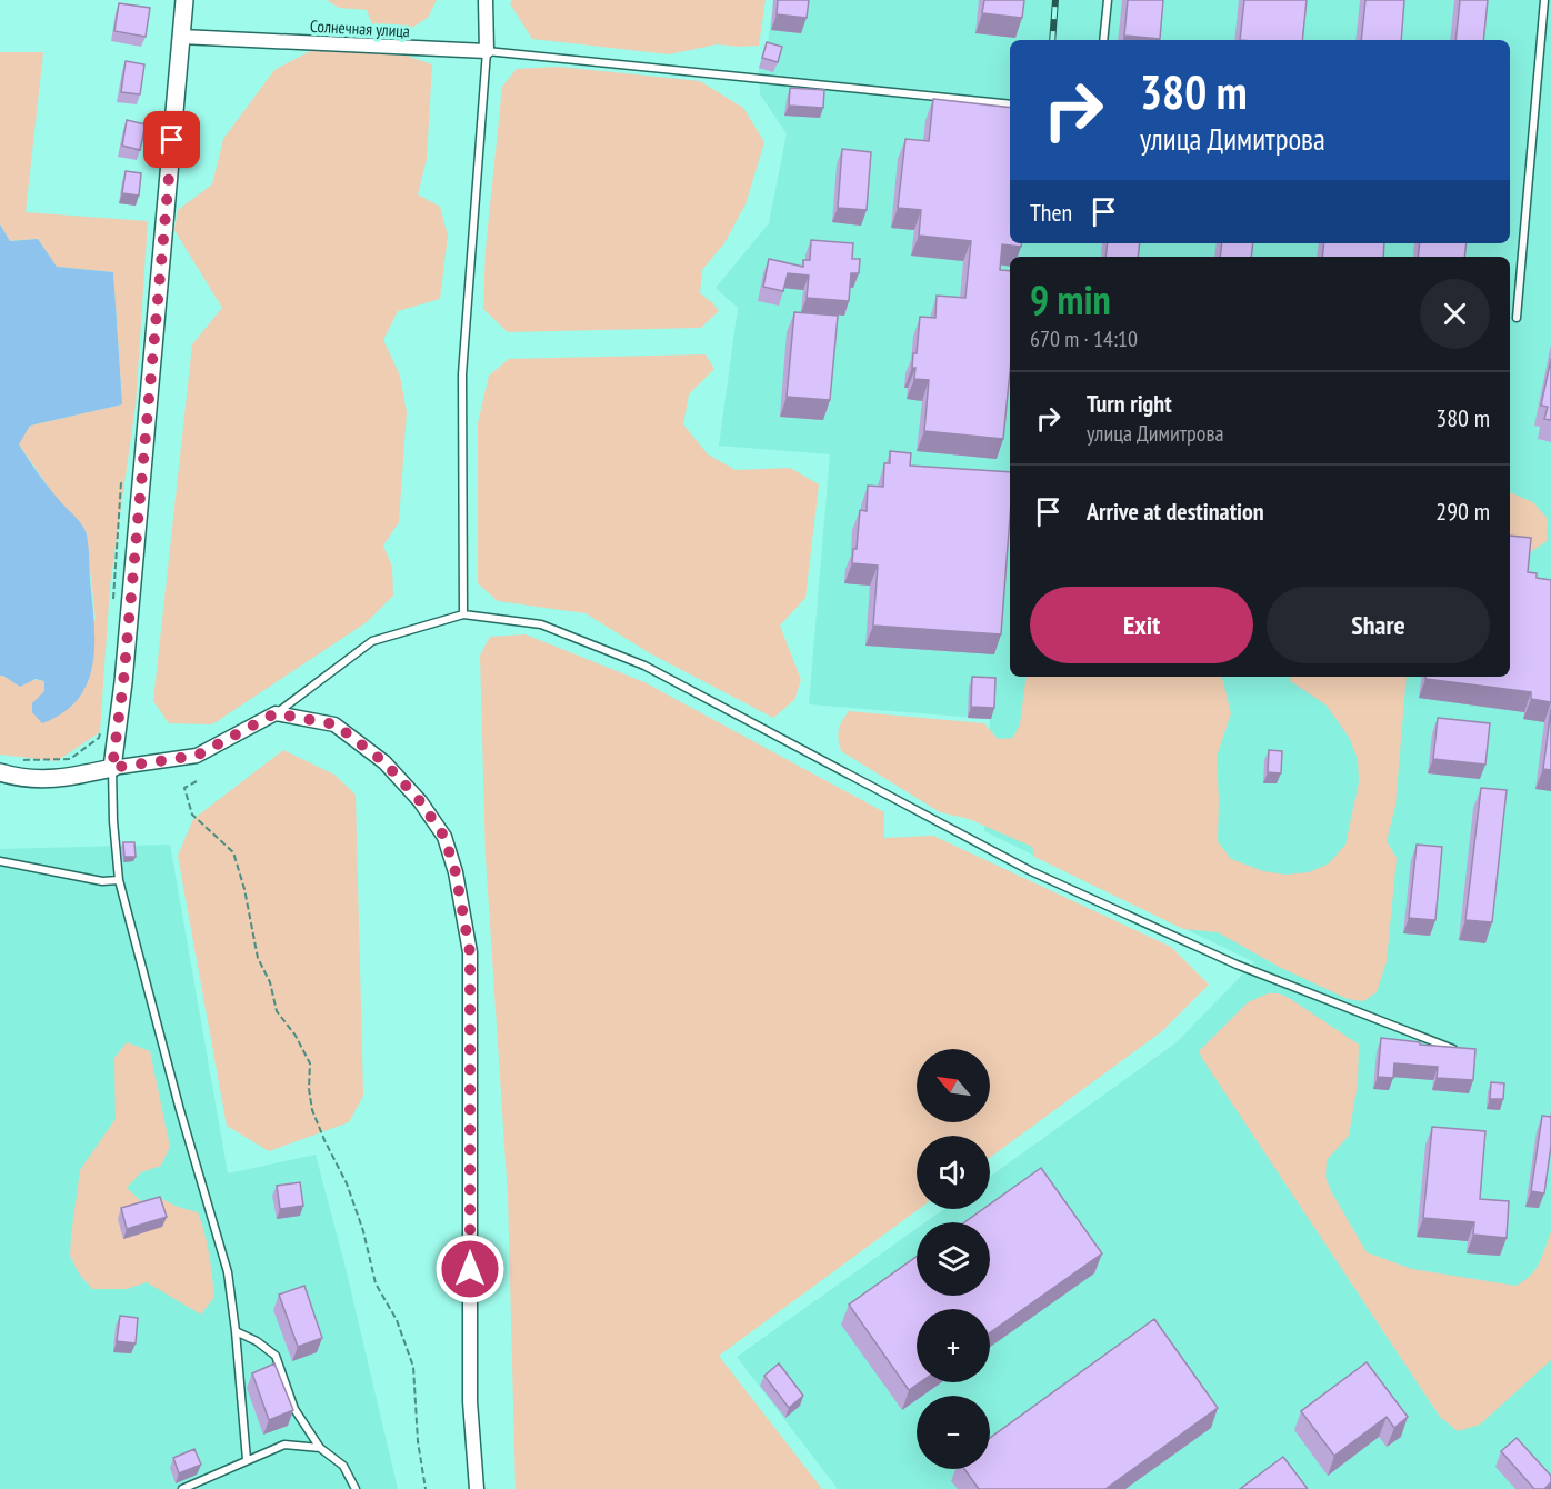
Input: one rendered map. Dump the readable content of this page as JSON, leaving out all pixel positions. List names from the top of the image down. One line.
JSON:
{"streets":{"street":["Солнечная улица"]},"north":"top left","page":{"turn":["380 m","улица Димитрова"],"then":"Then","heading":["9 min","670 m · 14:10"],"list":[{"name":"Turn right","note":"улица Димитрова","value":"380 m"},{"name":"Arrive at destination","value":"290 m"}],"buttons":["Exit","Share"],"map_buttons":["+","−"]}}
